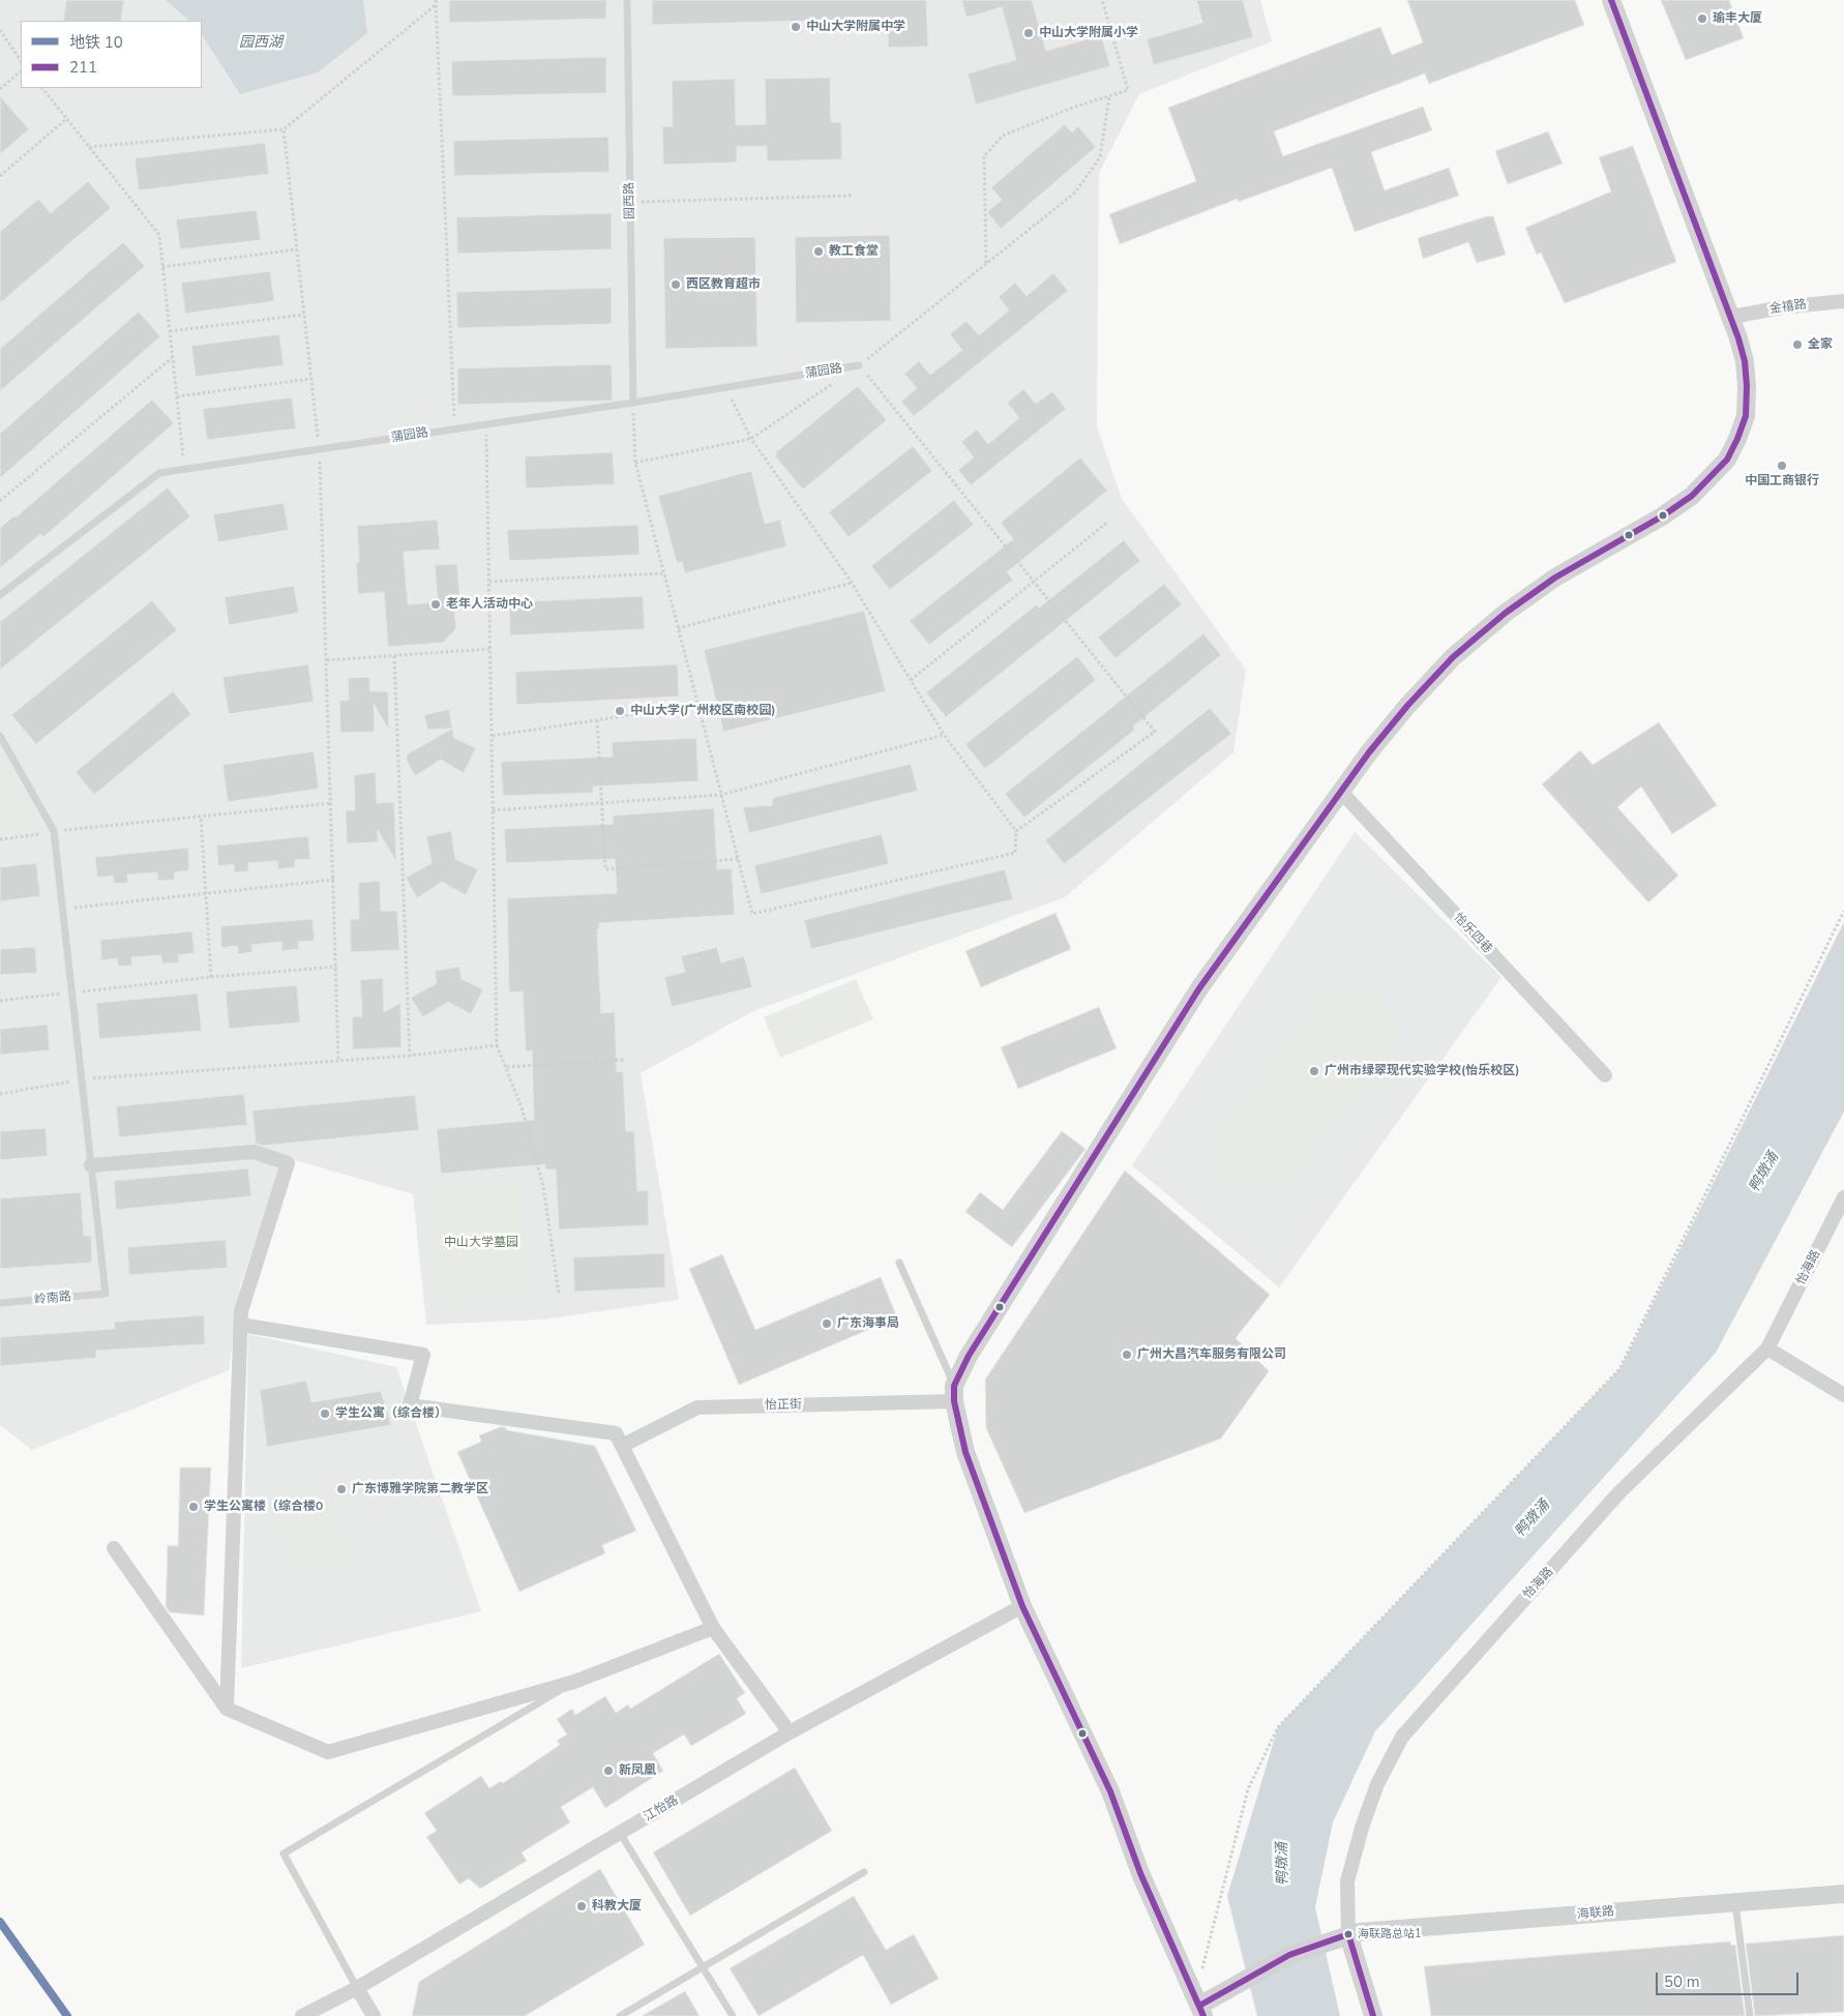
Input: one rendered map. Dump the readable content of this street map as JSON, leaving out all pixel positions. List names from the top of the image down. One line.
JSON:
{"streets":{"street":["金禧路","怡乐四巷","怡海路","怡正街","江怡路","海联路"],"lane":["园西路","蒲园路","岭南路"]},"crossings":[["园西路","蒲园路"],["怡海路","海联路"]],"water":["园西湖","鸭墩涌"],"parks":["中山大学墓园"],"places":["瑜丰大厦","中山大学附属中学","中山大学附属小学","教工食堂","西区教育超市","全家","中国工商银行","老年人活动中心","中山大学(广州校区南校园)","广州市绿翠现代实验学校(怡乐校区)","广东海事局","广州大昌汽车服务有限公司","学生公寓（综合楼）","广东博雅学院第二教学区","学生公寓楼（综合楼0","新凤凰","科教大厦","海联路总站1"],"lines":["transit line 211","metro line 10"],"legend":["地铁 10","211"],"scale_bar":"50 m"}
